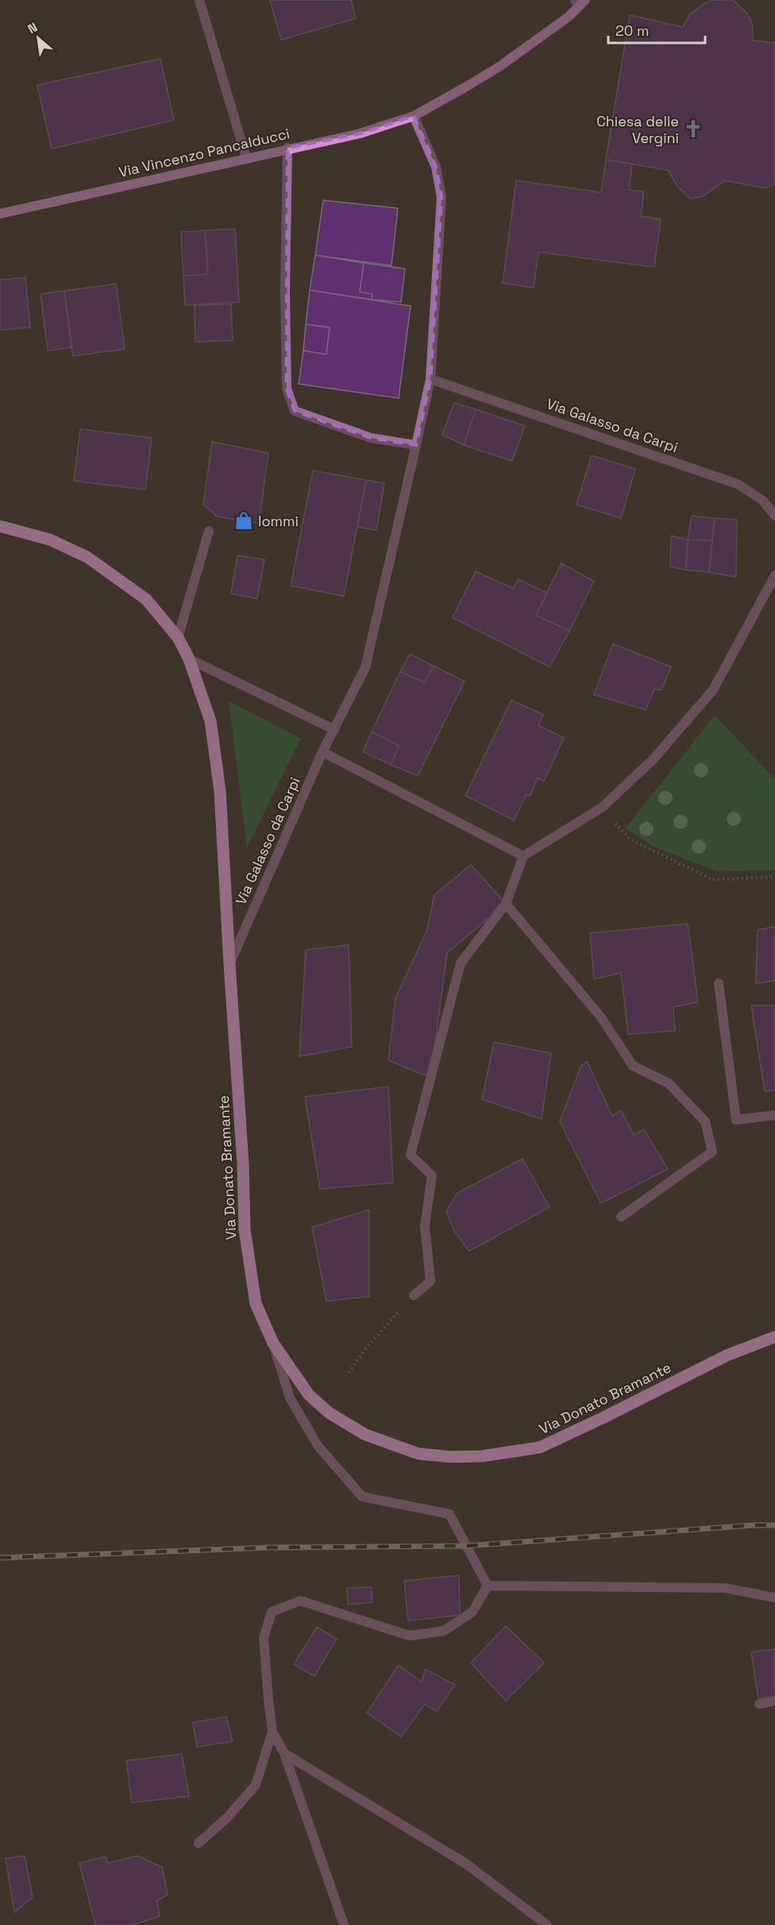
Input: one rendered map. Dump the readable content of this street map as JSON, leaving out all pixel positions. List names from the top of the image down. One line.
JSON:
{"streets":{"main road":["Via Vincenzo Pancalducci","Via Donato Bramante"],"street":["Via Galasso da Carpi"]},"crossings":[["Via Vincenzo Pancalducci","Via Galasso da Carpi"],["Via Galasso da Carpi","Via Donato Bramante"]],"places":{"church":["Chiesa delle Vergini"],"shop":["Iommi"]},"scale_bar":"20 m","north":"top left"}
